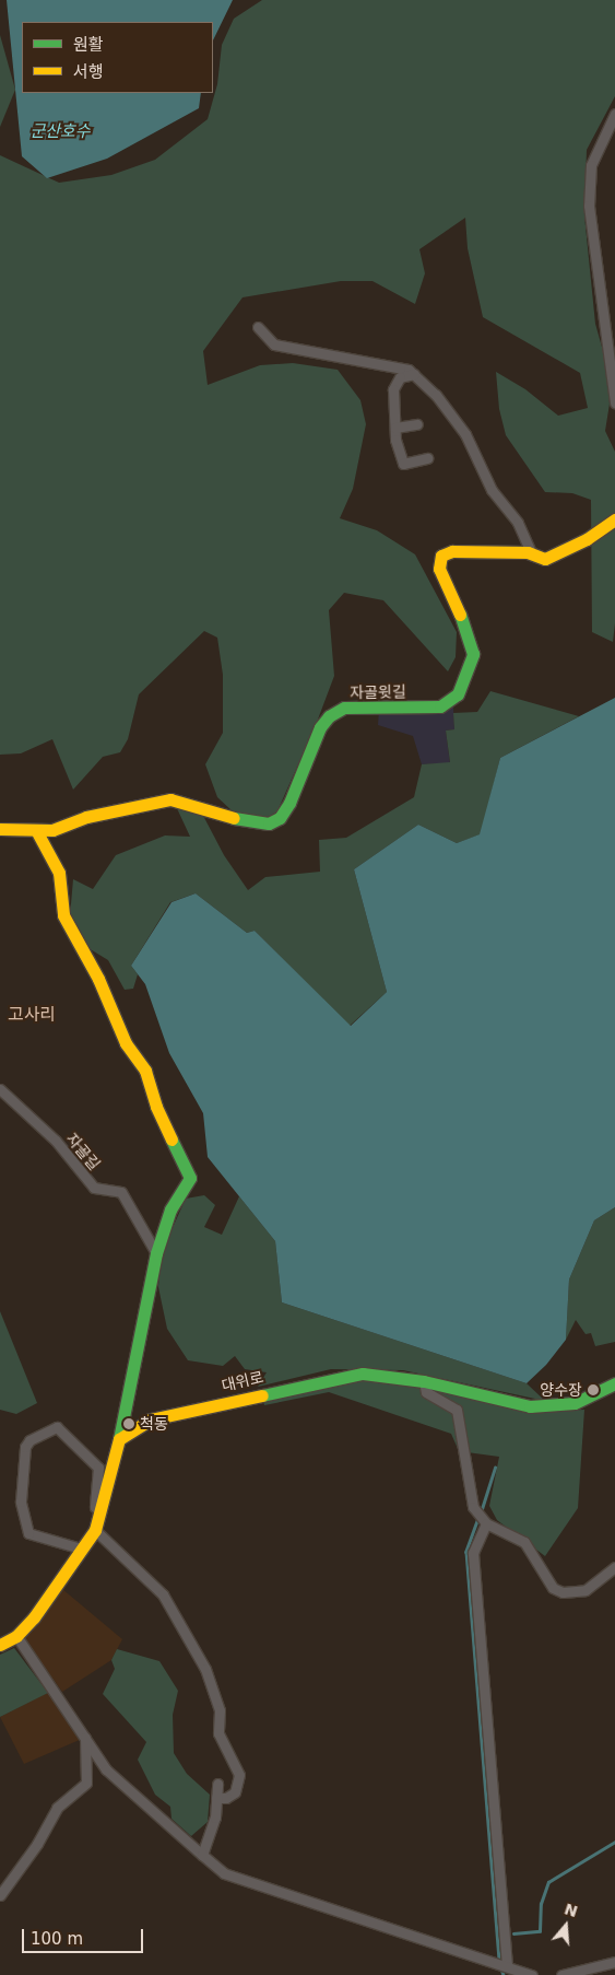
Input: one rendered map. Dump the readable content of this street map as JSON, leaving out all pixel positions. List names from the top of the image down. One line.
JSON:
{"streets":{"street":["자골윗길","자골길","대위로"]},"districts":["고사리"],"water":["군산호수"],"places":["양수장","척동"],"legend":["원활","서행"],"scale_bar":"100 m","north":"top"}
